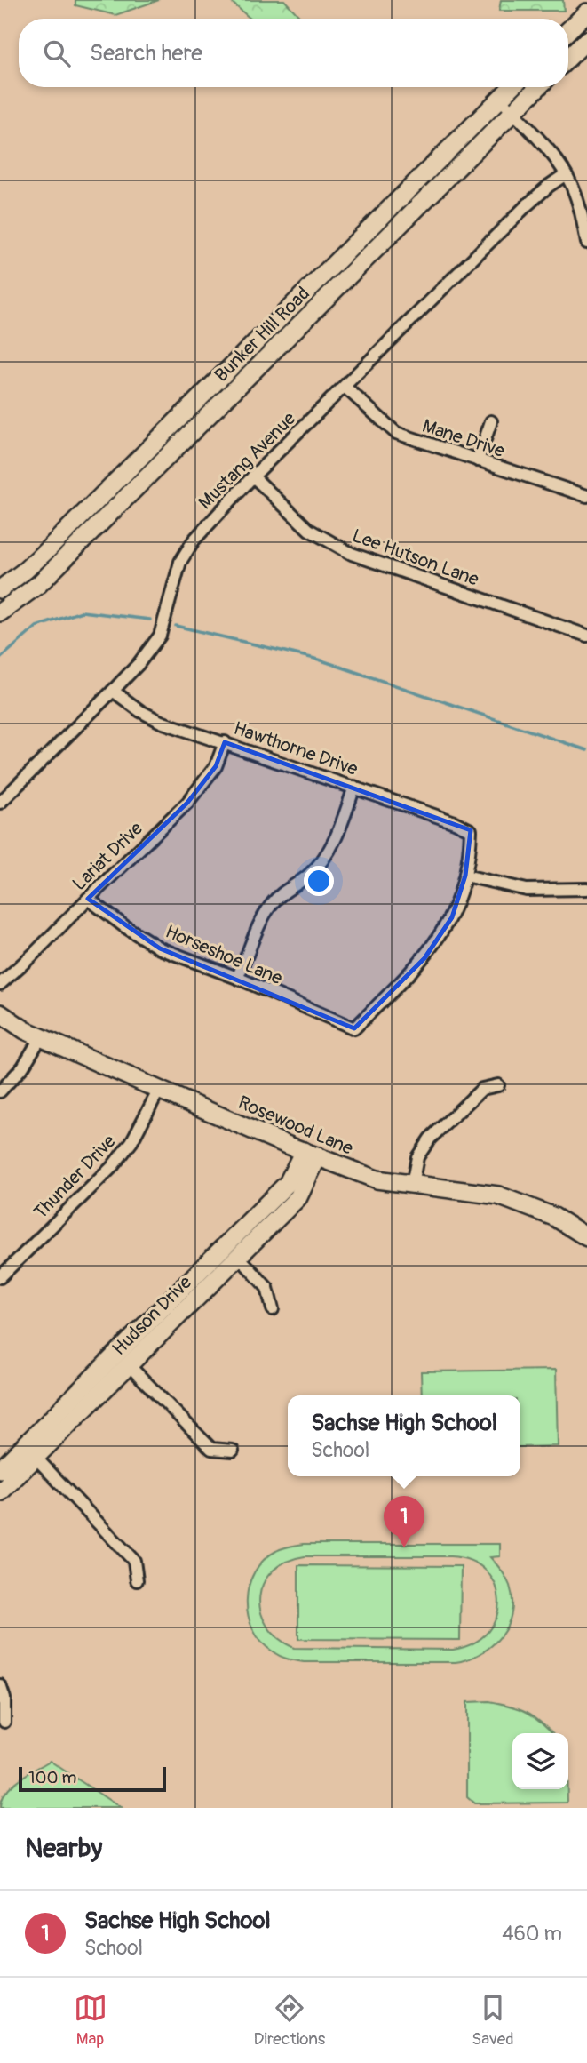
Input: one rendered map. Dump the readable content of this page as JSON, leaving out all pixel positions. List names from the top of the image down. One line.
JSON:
{"streets":{"main road":["Bunker Hill Road","Rosewood Lane","Hudson Drive"],"street":["Mane Drive","Mustang Avenue","Lee Hutson Lane","Hawthorne Drive","Lariat Drive","Horseshoe Lane","Thunder Drive"]},"crossings":[["Mane Drive","Mustang Avenue"],["Mustang Avenue","Lee Hutson Lane"],["Mustang Avenue","Hawthorne Drive"],["Hawthorne Drive","Lariat Drive"],["Hawthorne Drive","Horseshoe Lane"],["Lariat Drive","Horseshoe Lane"],["Rosewood Lane","Thunder Drive"],["Rosewood Lane","Hudson Drive"]],"scale_bar":"100 m","page":{"search":"Search here","popup":["Sachse High School","School"],"pins":"1","scale":"100 m","heading":"Nearby","list":[{"mark":"1","name":"Sachse High School","note":"School","value":"460 m"}],"nav":["Map","Directions","Saved"]}}
